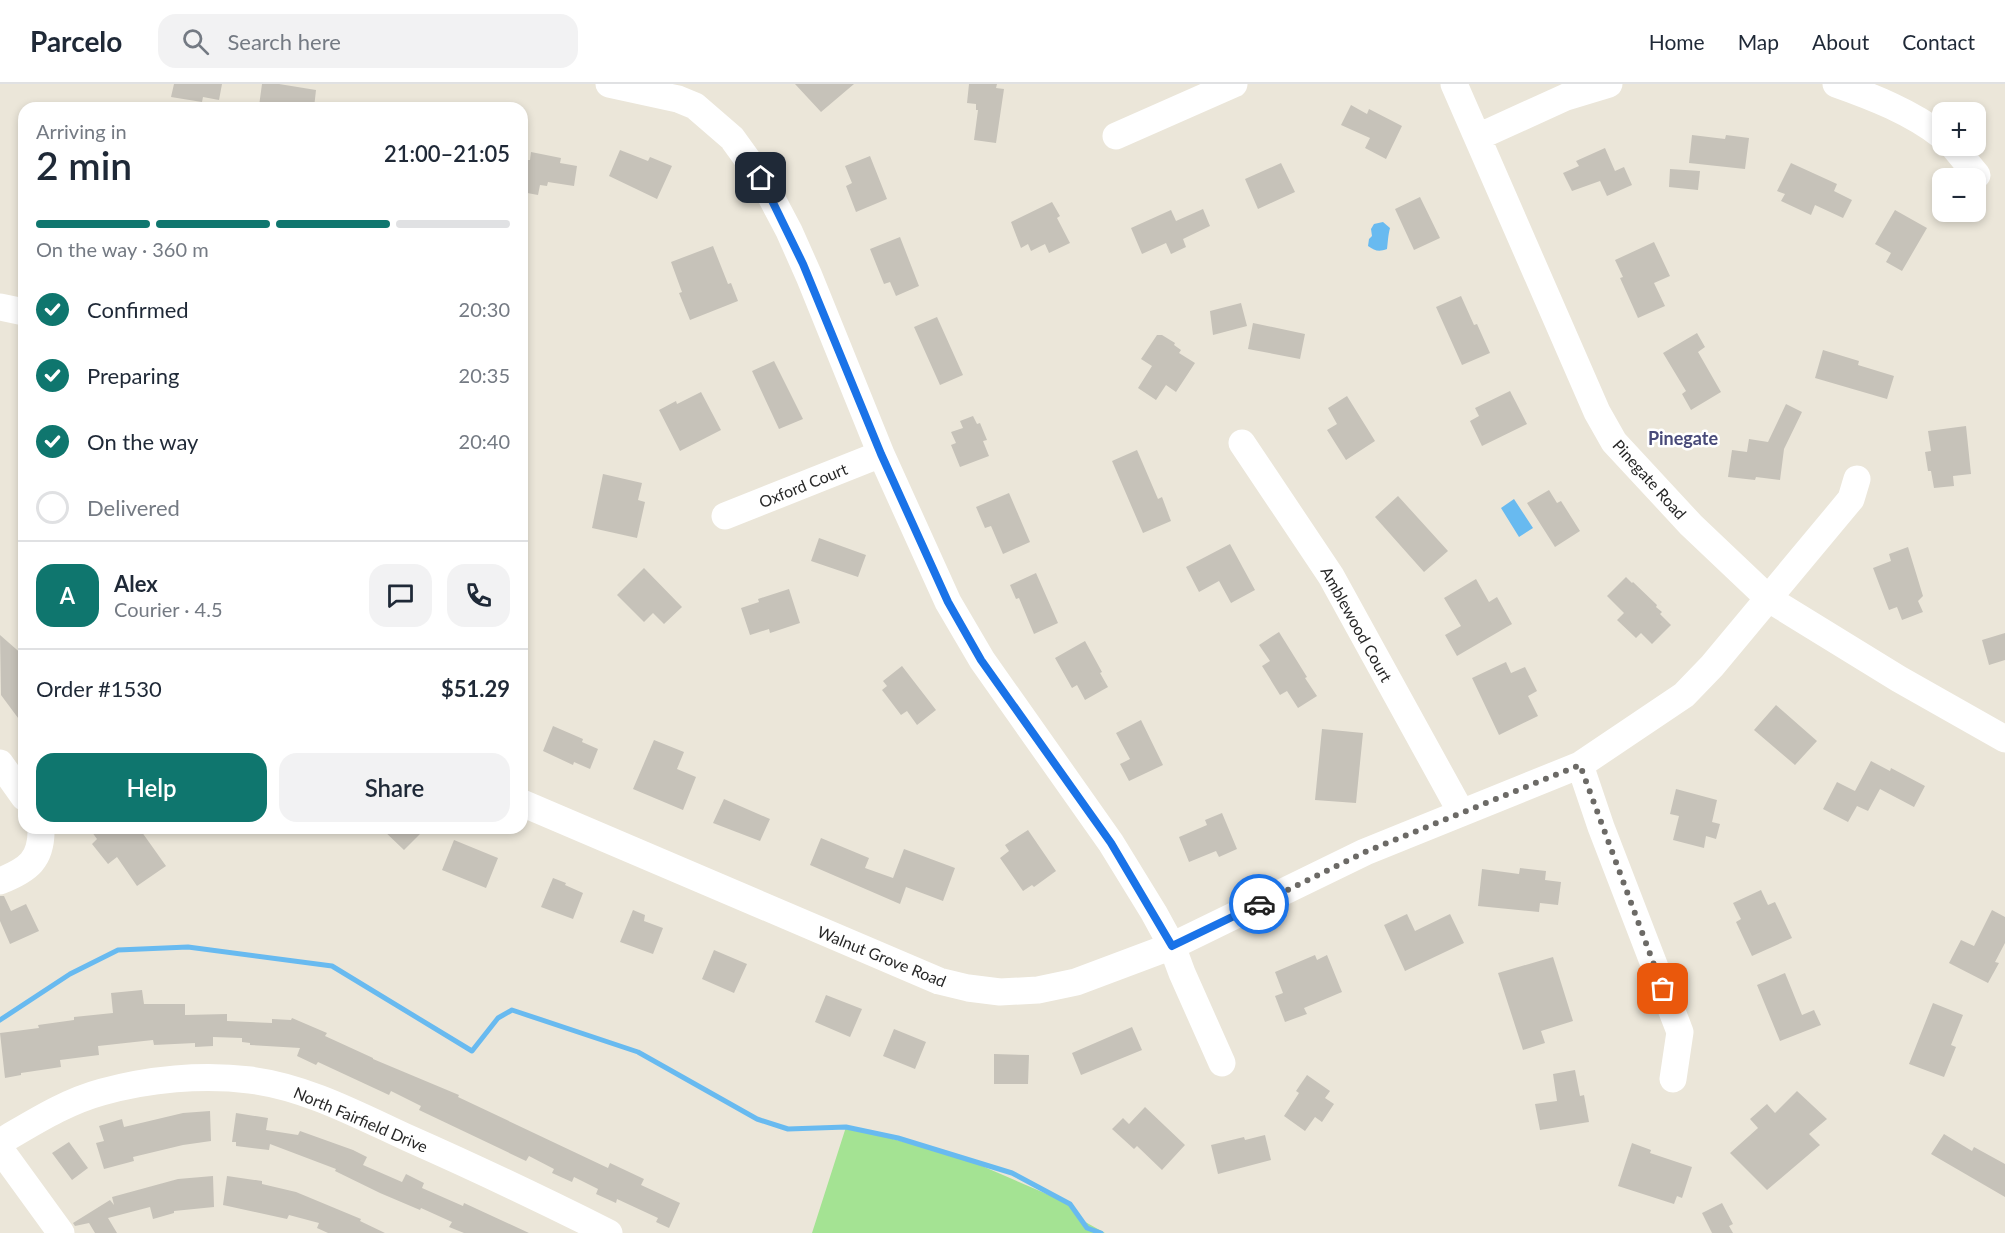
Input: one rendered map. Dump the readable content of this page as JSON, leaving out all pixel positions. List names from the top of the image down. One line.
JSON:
{"streets":{"street":["Pinegate Road","Oxford Court","Amblewood Court","Walnut Grove Road","North Fairfield Drive"]},"crossings":[["Pinegate Road","Walnut Grove Road"],["Amblewood Court","Walnut Grove Road"]],"districts":["Pinegate"],"page":{"header":"Parcelo","search":"Search here","nav":["Home","Map","About","Contact"],"map_buttons":["+","−"],"heading":["2 min","Arriving in","21:00–21:05"],"panel":["Alex","Courier · 4.5","Order #1530","$51.29"],"bar":"On the way · 360 m","list":[["Confirmed","20:30"],["Preparing","20:35"],["On the way","20:40"],"Delivered"],"round":"A","buttons":["Help","Share"]}}
